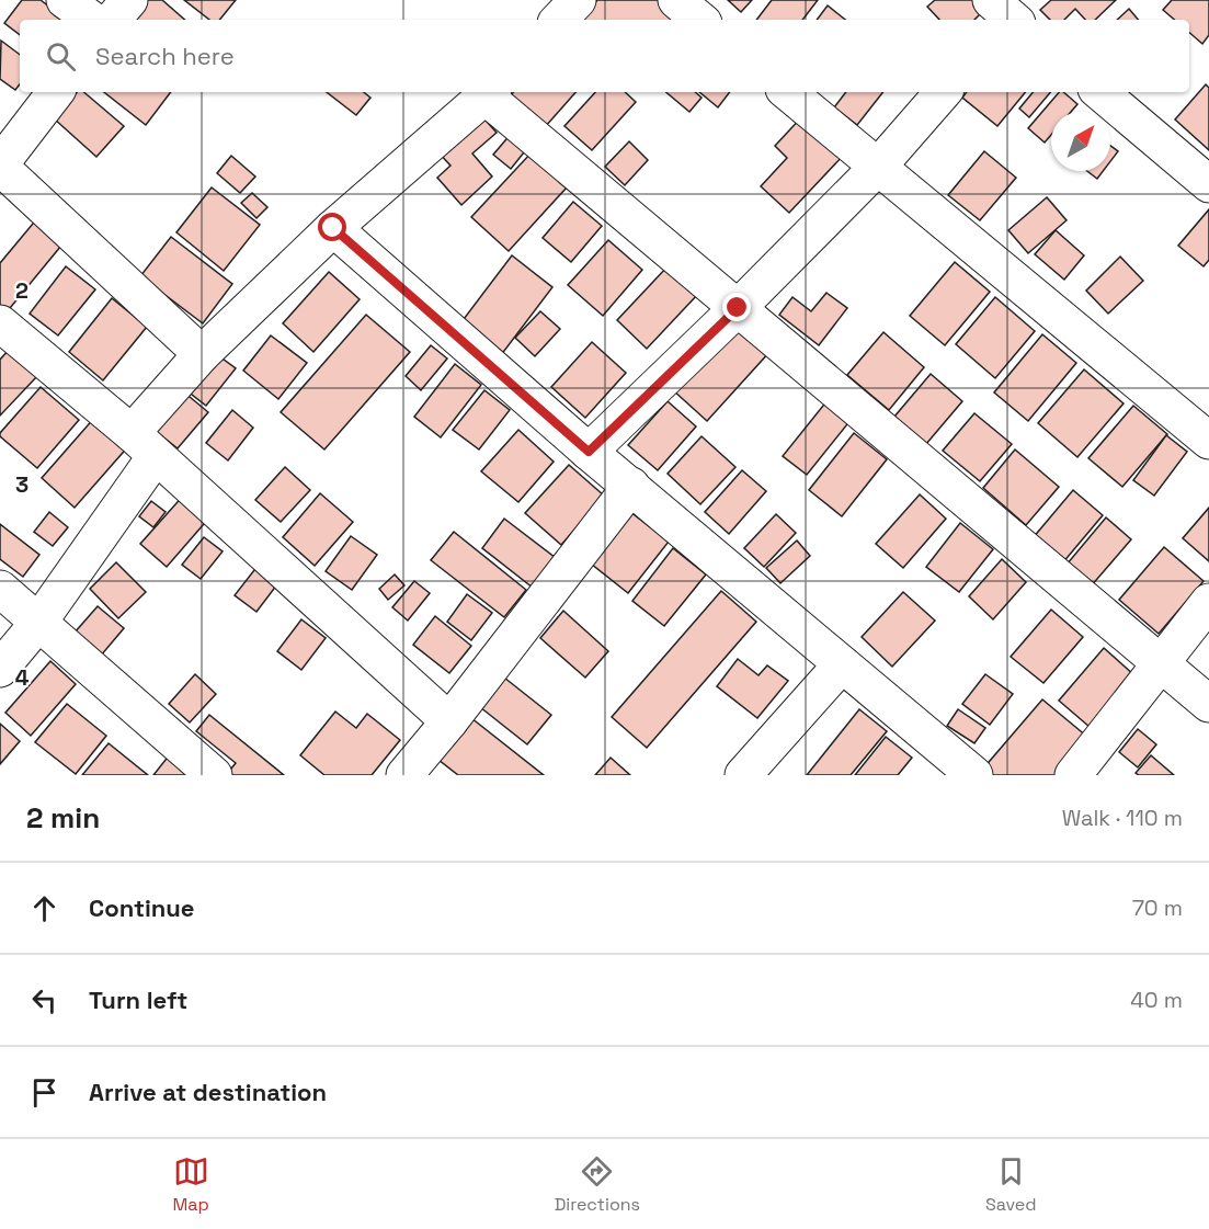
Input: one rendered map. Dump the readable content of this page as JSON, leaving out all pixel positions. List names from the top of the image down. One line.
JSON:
{"north":"top right","page":{"search":"Search here","heading":["2 min","Walk · 110 m"],"list":[["Continue","70 m"],["Turn left","40 m"],"Arrive at destination"],"nav":["Map","Directions","Saved"]},"grid":{"rows":["2","3","4"]}}
